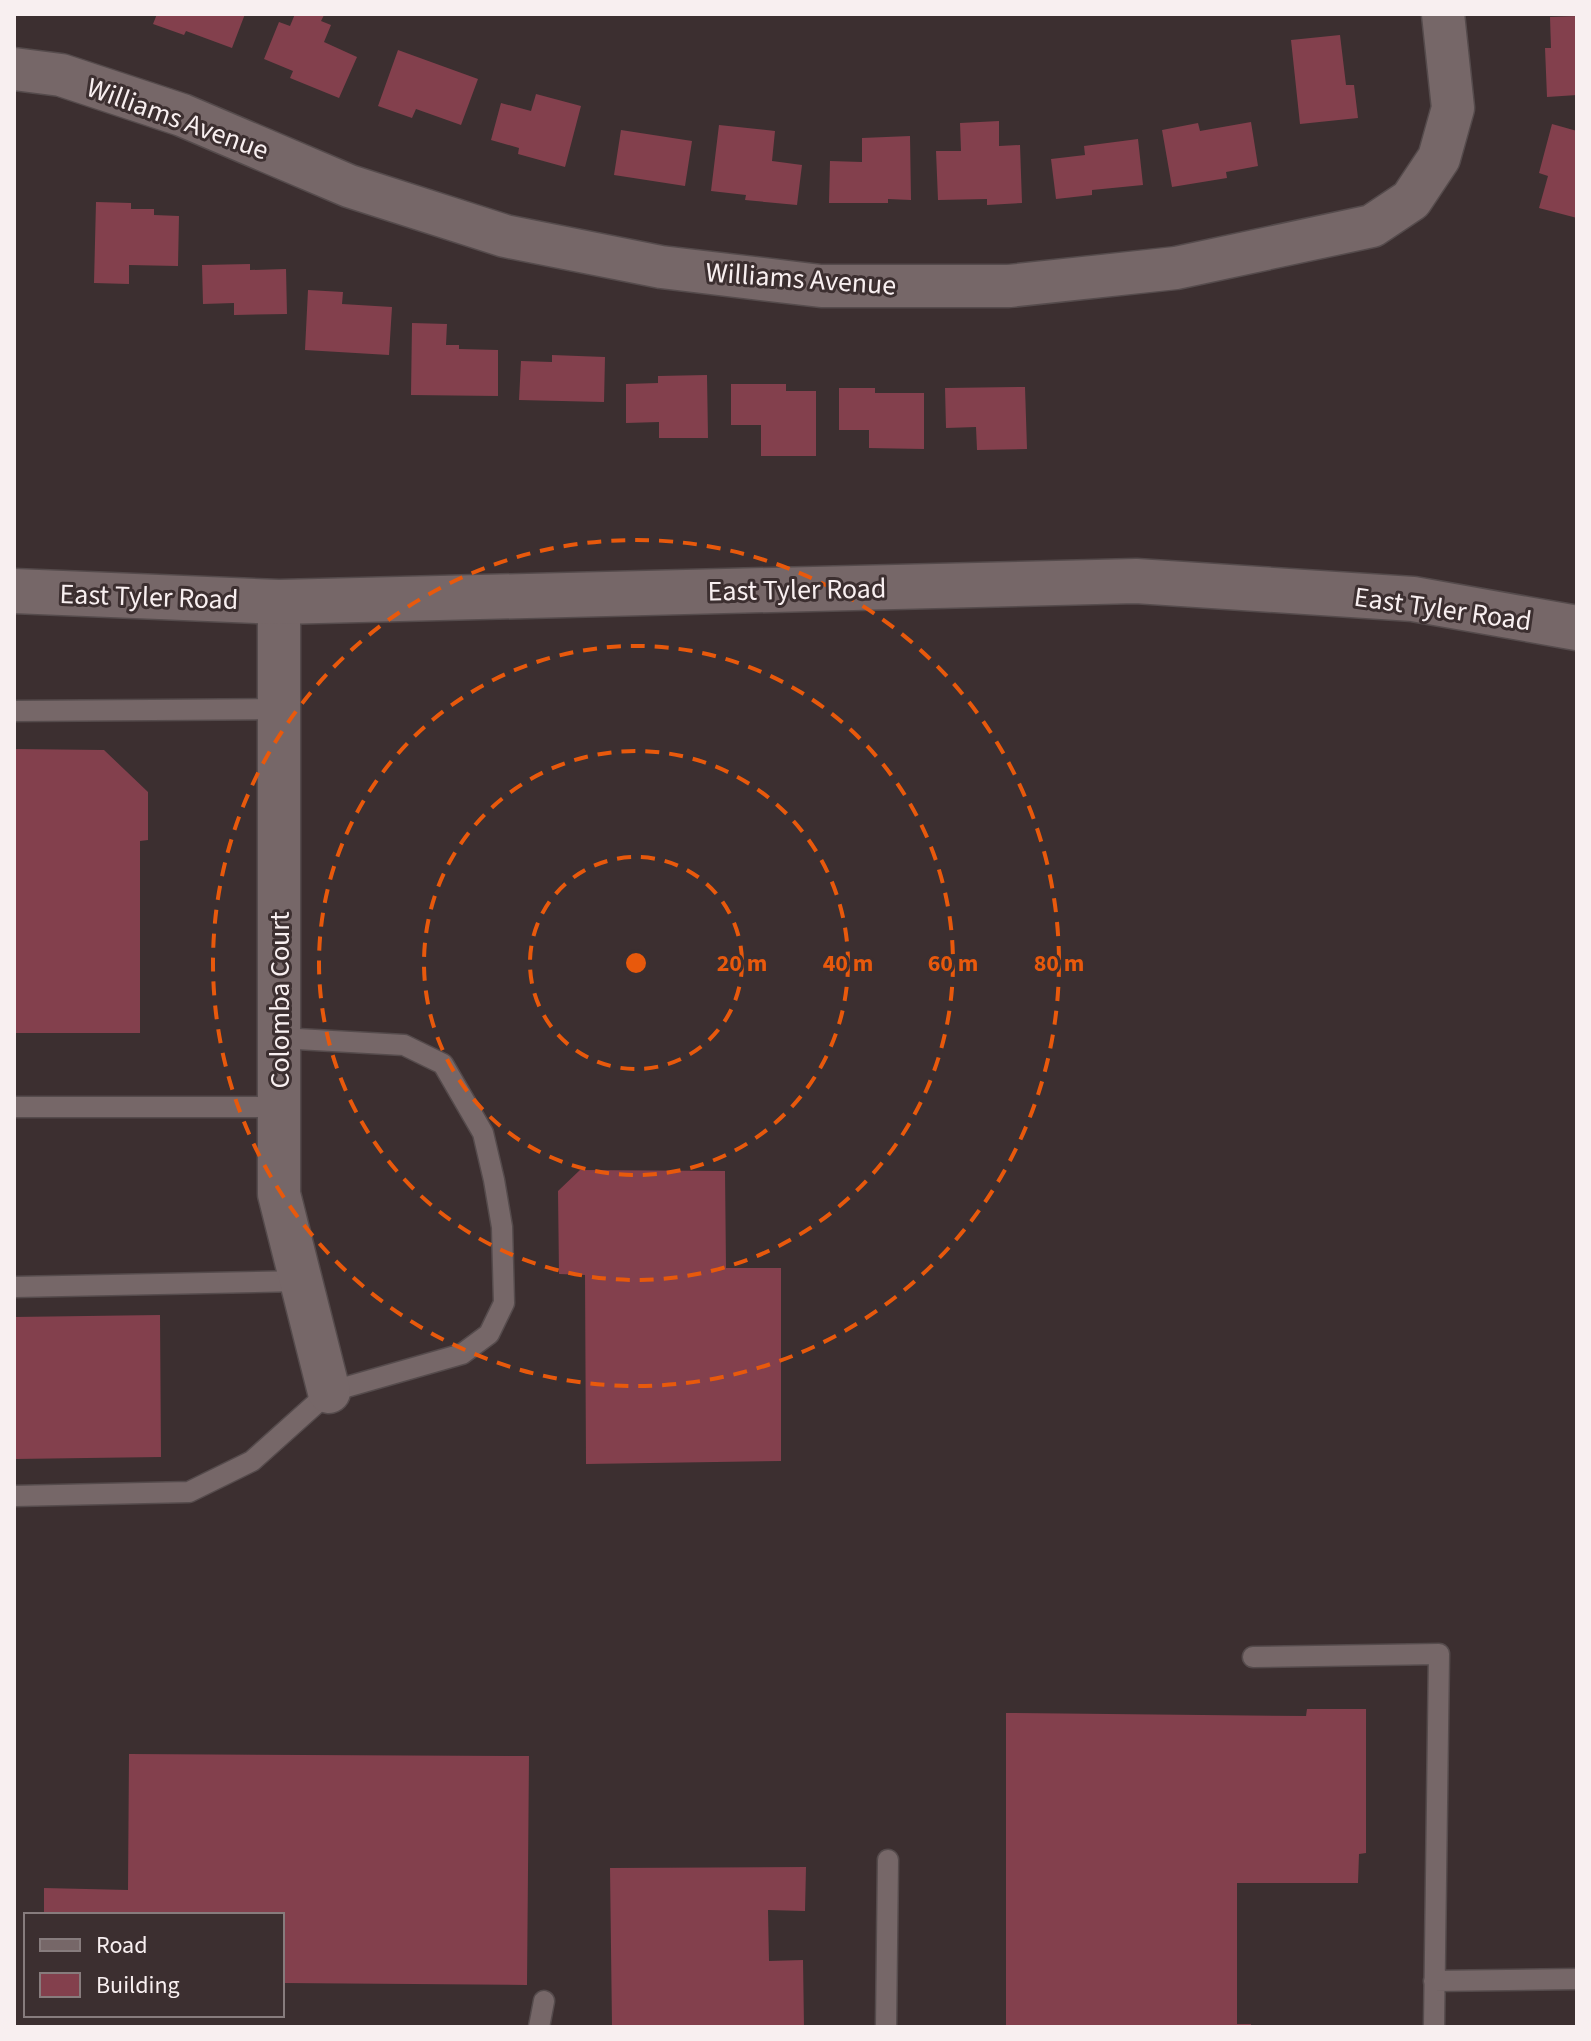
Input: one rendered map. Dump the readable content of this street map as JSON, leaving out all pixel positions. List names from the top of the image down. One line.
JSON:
{"streets":{"street":["Williams Avenue","East Tyler Road","Colomba Court"]},"crossings":[["East Tyler Road","Colomba Court"]],"legend":["Road","Building"],"rings":["20 m","40 m","60 m","80 m"]}
